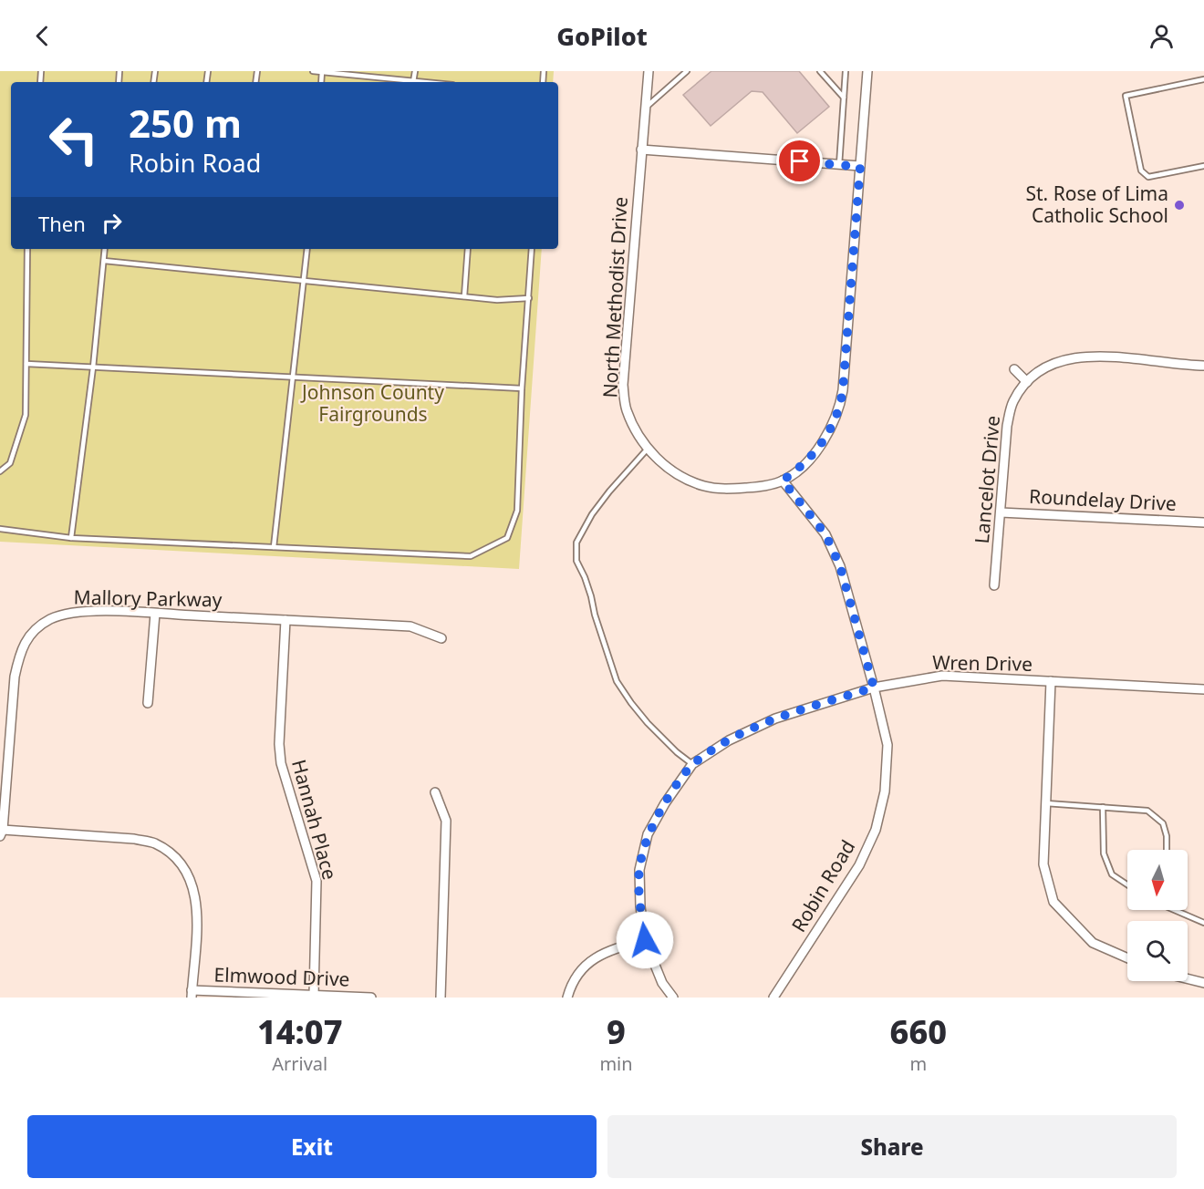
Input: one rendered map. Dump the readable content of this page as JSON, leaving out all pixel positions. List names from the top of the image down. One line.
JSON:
{"streets":{"street":["North Methodist Drive","Lancelot Drive","Roundelay Drive","Mallory Parkway","Wren Drive","Hannah Place","Robin Road","Elmwood Drive"]},"crossings":[["North Methodist Drive","Robin Road"],["Lancelot Drive","Roundelay Drive"],["Mallory Parkway","Hannah Place"],["Wren Drive","Robin Road"],["Hannah Place","Elmwood Drive"]],"parks":["Johnson County Fairgrounds"],"places":["St. Rose of Lima Catholic School"],"north":"bottom","page":{"header":"GoPilot","turn":["250 m","Robin Road"],"then":"Then","eta":["14:07","Arrival","9","min","660","m"],"buttons":["Exit","Share"]}}
